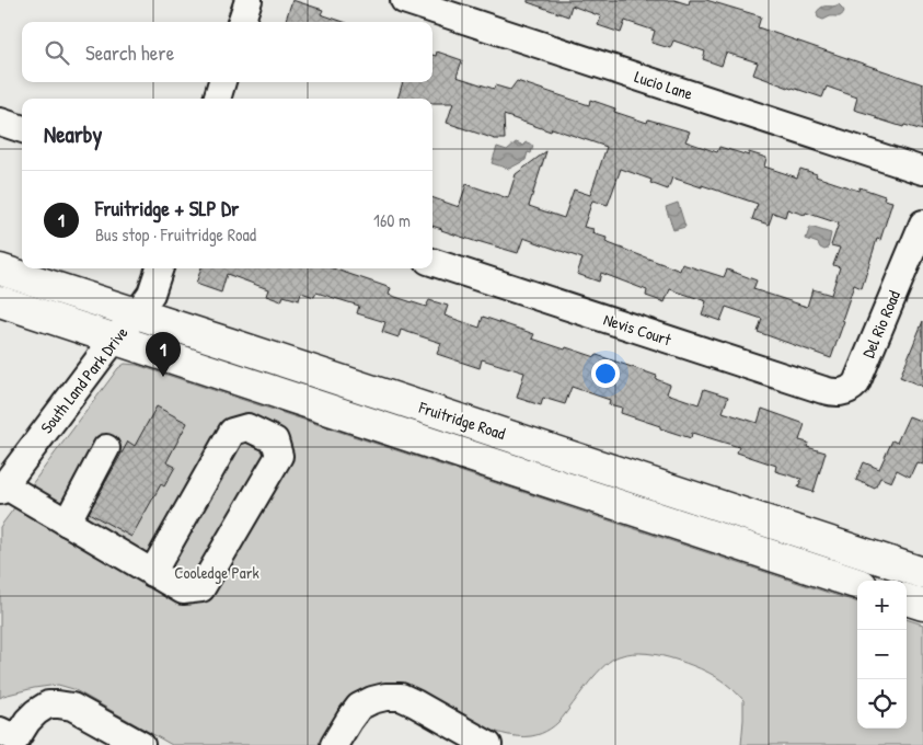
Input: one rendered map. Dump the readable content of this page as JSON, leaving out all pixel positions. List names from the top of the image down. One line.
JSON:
{"streets":{"main road":["Fruitridge Road"],"street":["Lucio Lane","Del Rio Road","Nevis Court","South Land Park Drive"]},"crossings":[["Del Rio Road","Nevis Court"],["South Land Park Drive","Fruitridge Road"]],"parks":["Cooledge Park"],"page":{"search":"Search here","heading":"Nearby","list":[{"mark":"1","name":"Fruitridge + SLP Dr","note":"Bus stop · Fruitridge Road","value":"160 m"}],"pins":"1","map_buttons":["+","−"]}}
